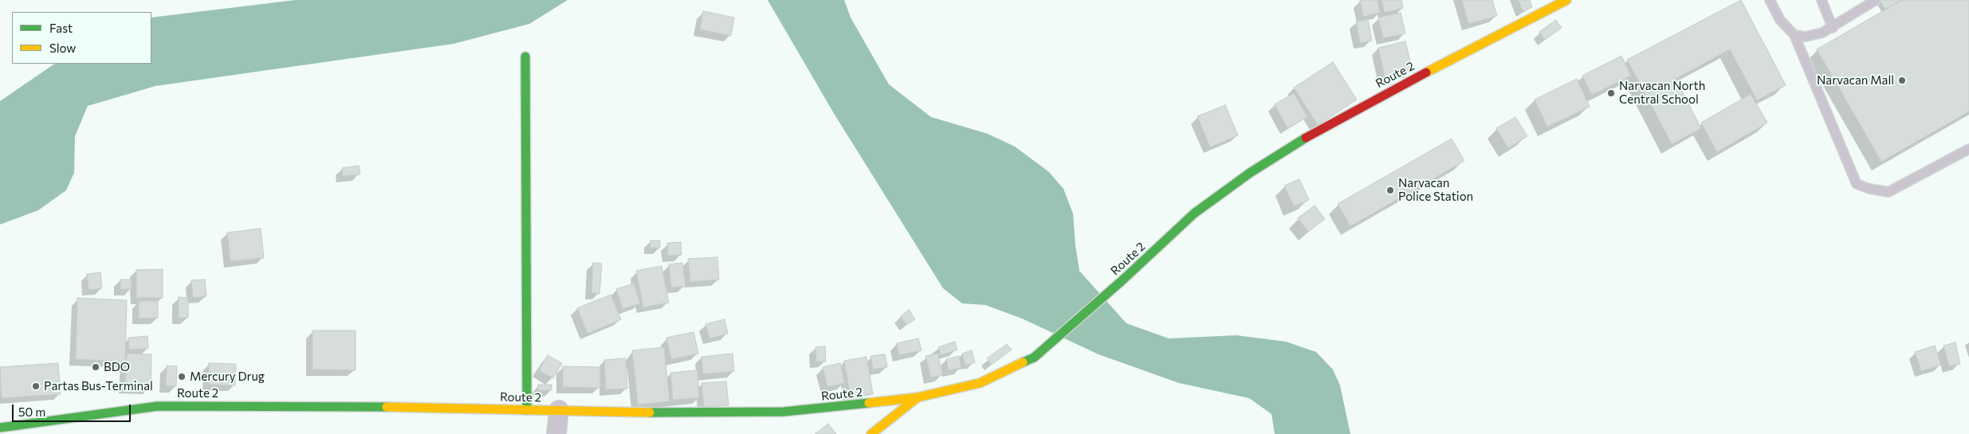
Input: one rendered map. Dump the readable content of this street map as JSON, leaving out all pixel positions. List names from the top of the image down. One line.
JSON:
{"streets":{"main road":["Route 2"]},"places":["Narvacan Mall","Narvacan North Central School","Narvacan Police Station","BDO","Mercury Drug","Partas Bus-Terminal"],"legend":["Fast","Slow"],"scale_bar":"50 m"}
